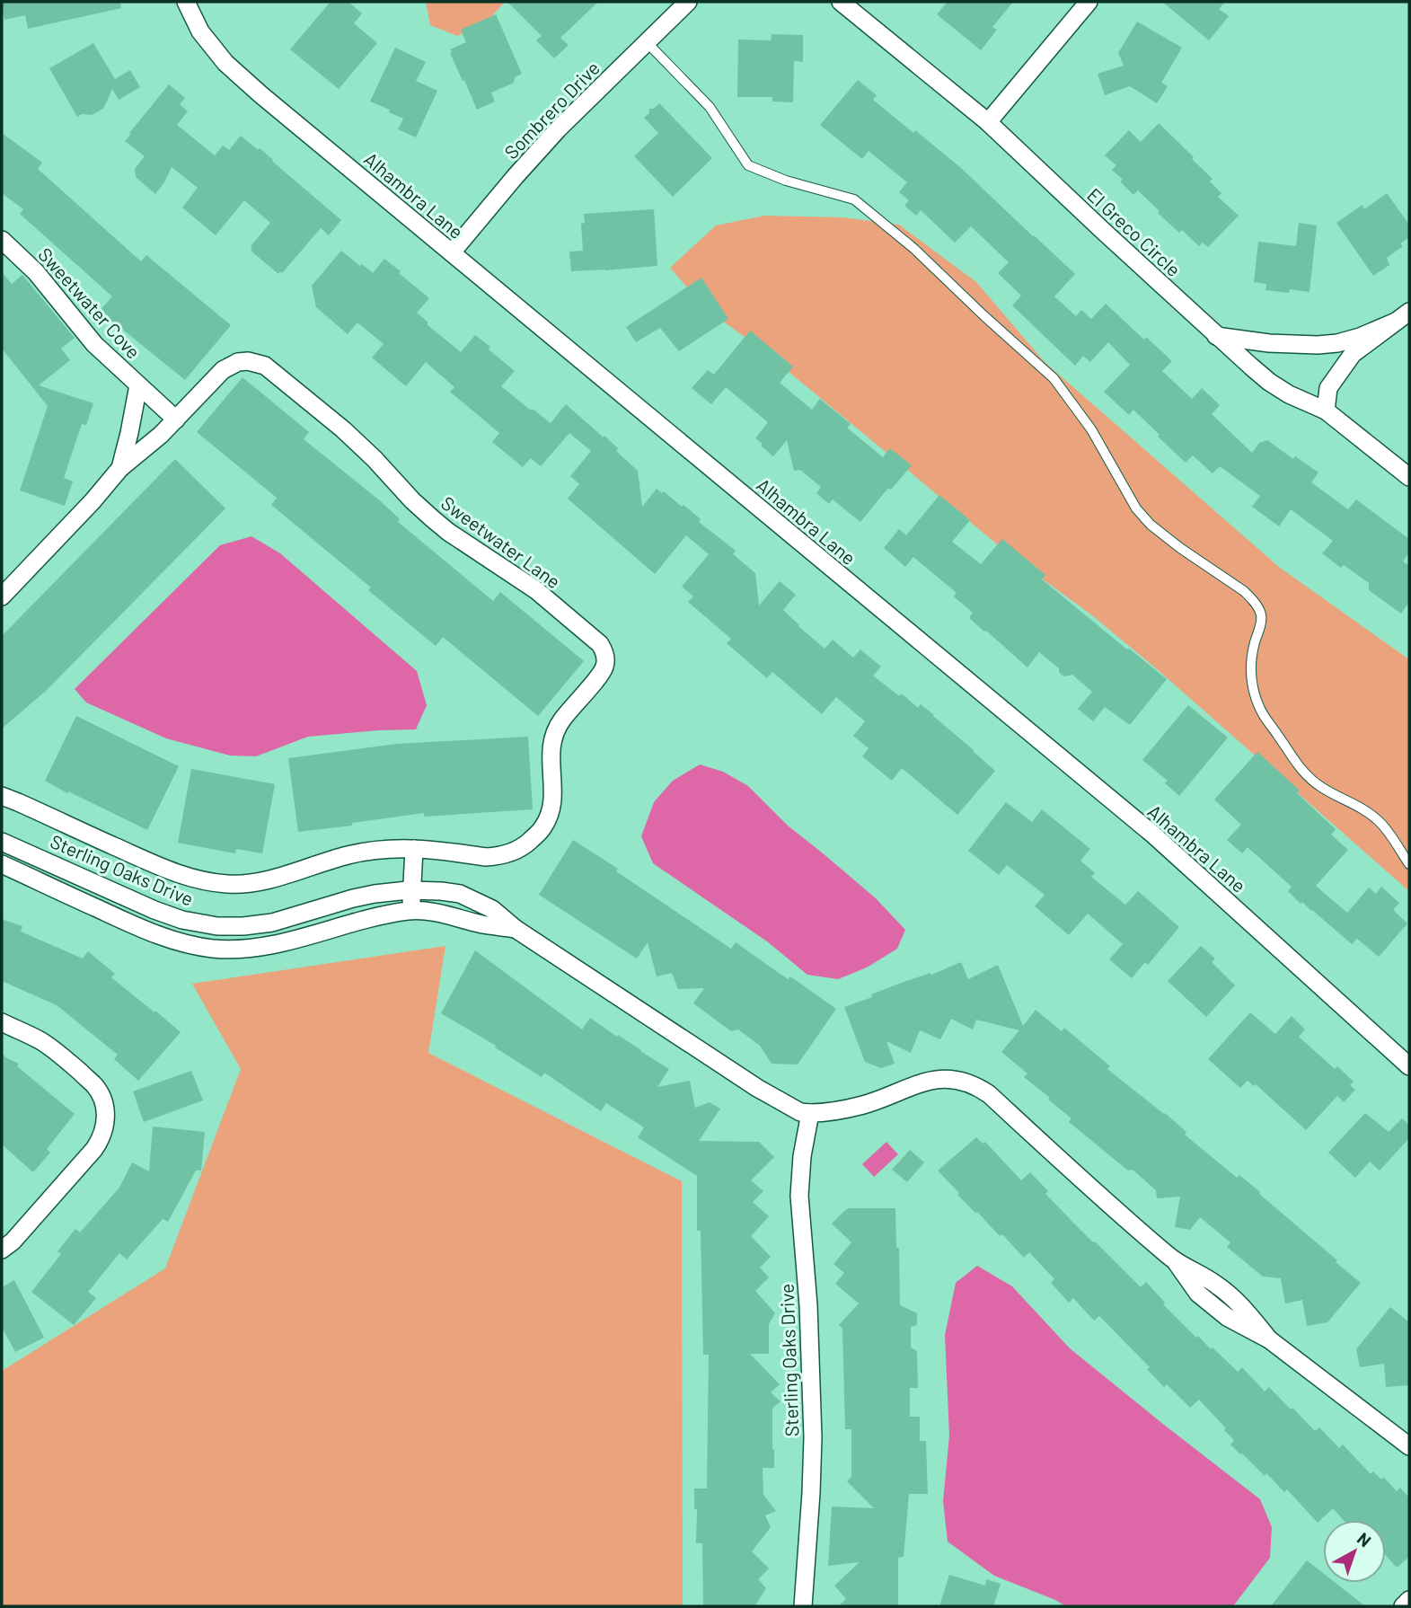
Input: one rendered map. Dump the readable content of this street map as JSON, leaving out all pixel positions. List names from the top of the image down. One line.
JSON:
{"streets":{"street":["Sombrero Drive","Alhambra Lane","El Greco Circle","Sweetwater Cove","Sweetwater Lane","Sterling Oaks Drive"]},"crossings":[["Sombrero Drive","Alhambra Lane"],["Sweetwater Cove","Sweetwater Lane"]],"north":"top right"}
